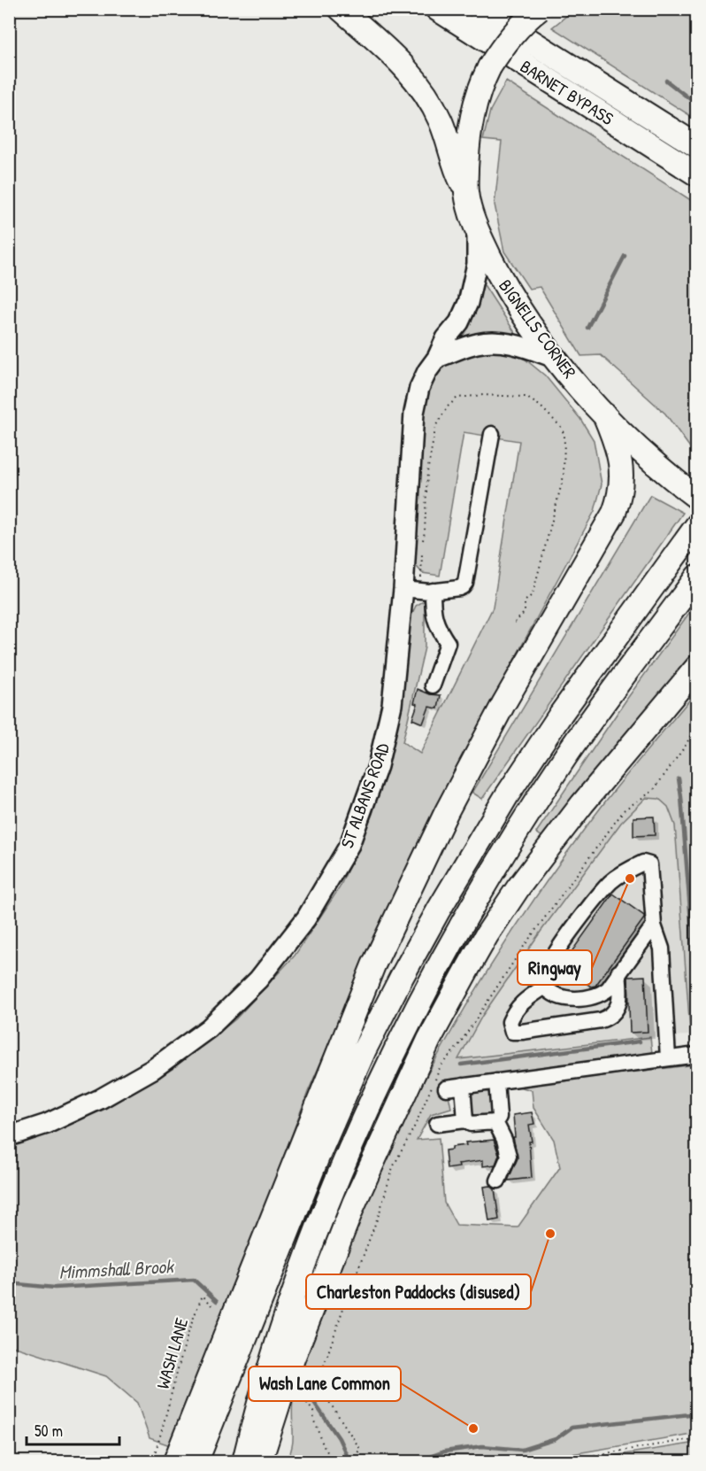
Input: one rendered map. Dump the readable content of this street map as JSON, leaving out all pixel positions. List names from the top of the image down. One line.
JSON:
{"streets":{"highway":["BARNET BYPASS","BIGNELLS CORNER"],"main road":["ST ALBANS ROAD"],"path":["WASH LANE"]},"crossings":[["BIGNELLS CORNER","ST ALBANS ROAD"]],"water":["Mimmshall Brook"],"places":["Ringway","Charleston Paddocks (disused)","Wash Lane Common"],"scale_bar":"50 m"}
